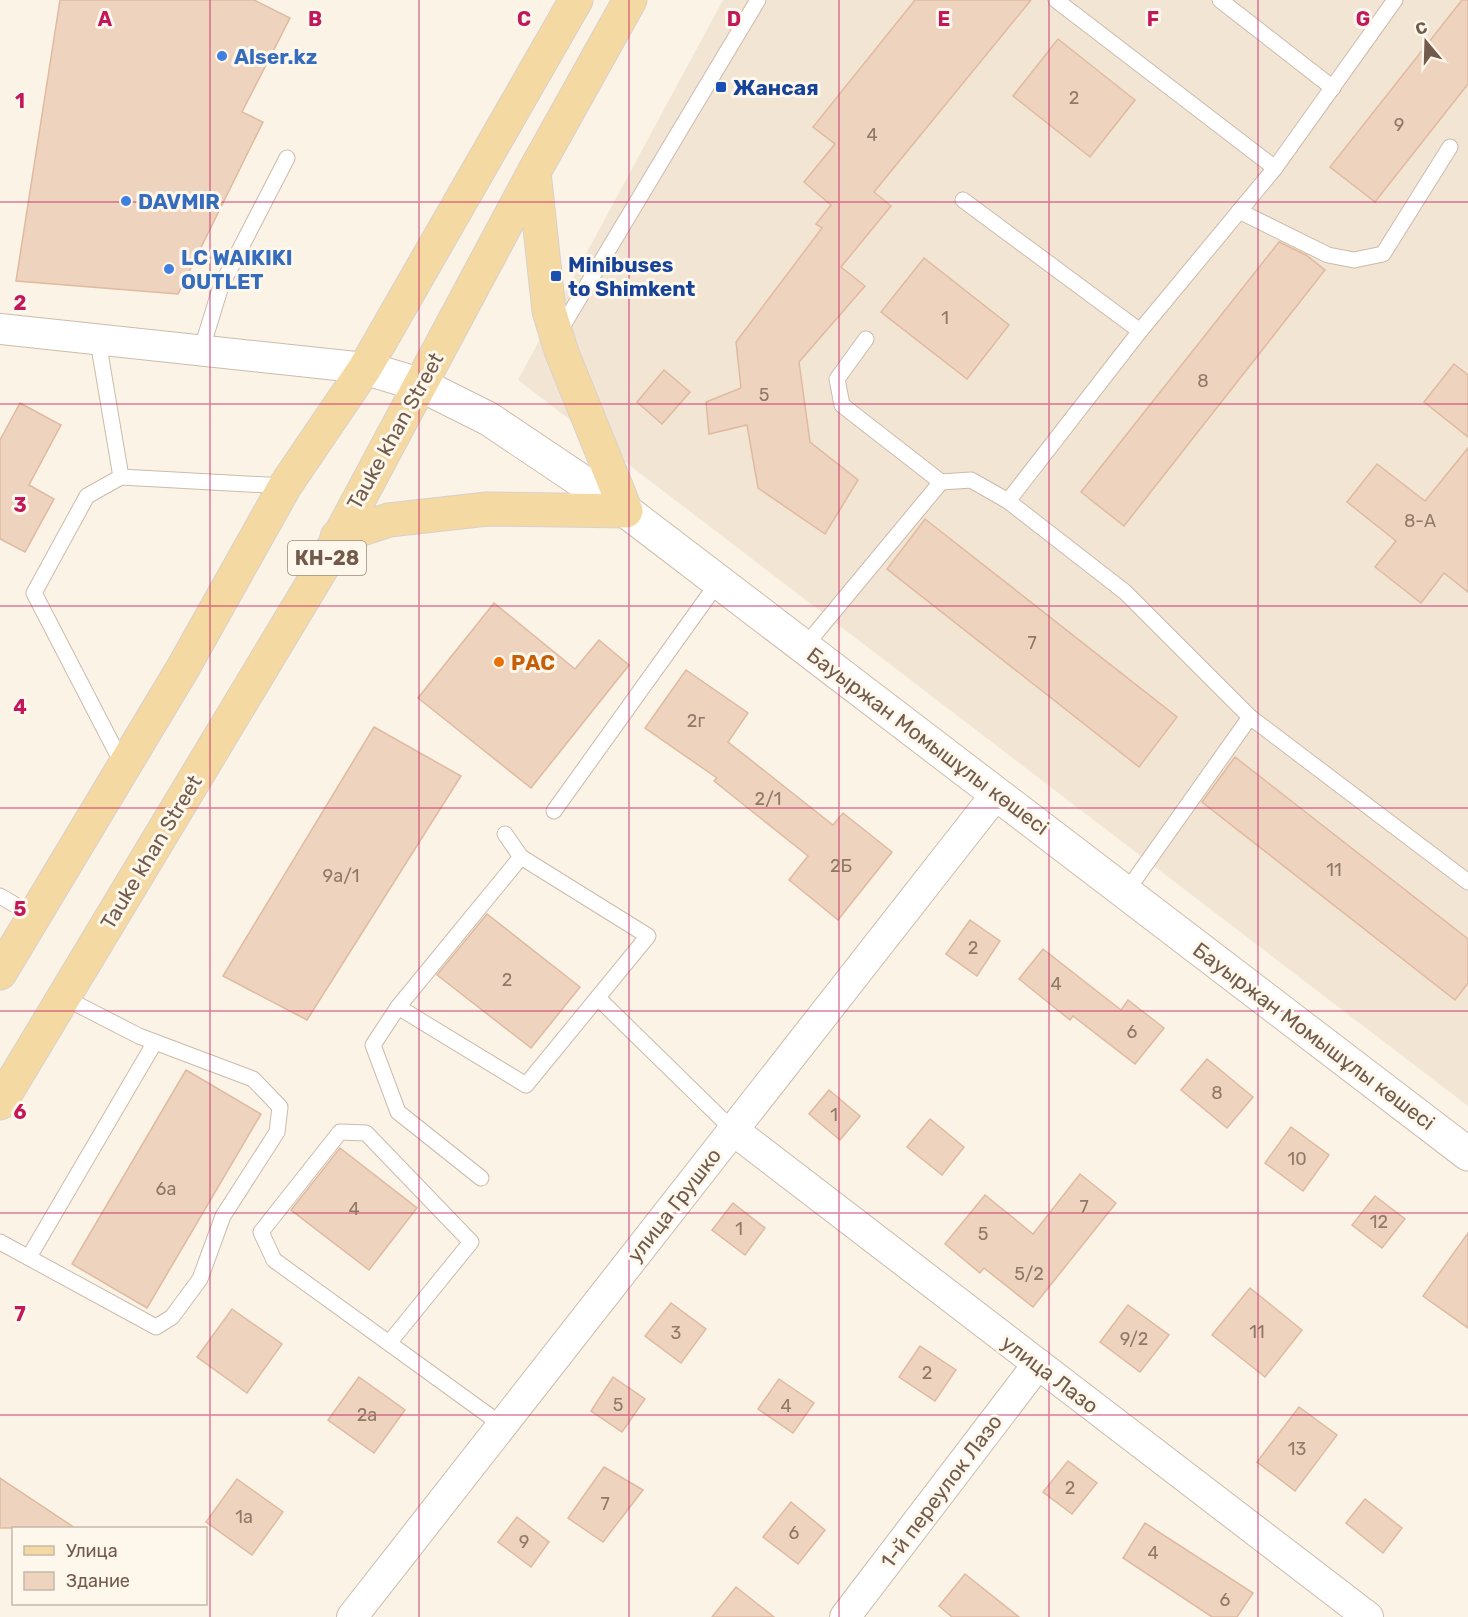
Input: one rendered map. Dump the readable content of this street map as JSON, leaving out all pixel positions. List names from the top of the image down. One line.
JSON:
{"streets":{"main road":["Tauke khan Street","КН-28"],"street":["Бауыржан Момышұлы көшесі","улица Грушко","улица Лазо","1-й переулок Лазо"]},"crossings":[["Tauke khan Street","Бауыржан Момышұлы көшесі"],["КН-28","Бауыржан Момышұлы көшесі"],["Бауыржан Момышұлы көшесі","улица Грушко"],["улица Грушко","улица Лазо"],["улица Лазо","1-й переулок Лазо"]],"places":{"other":["Alser.kz","DAVMIR","LC WAIKIKI OUTLET","РАС"],"transit":["Жансая","Minibuses to Shimkent"]},"house_numbers":["2","9","4","1","8","5","8-А","7","2г","2/1","2Б","11","9а/1","2","2","4","6","8","1","10","6а","7","4","12","1","5","5/2","11","3","9/2","2","5","4","2а","13","2","7","1а","6","9","4","6"],"legend":["Улица","Здание"],"north":"top","grid":{"columns":["A","B","C","D","E","F","G"],"rows":["1","2","3","4","5","6","7"]}}
